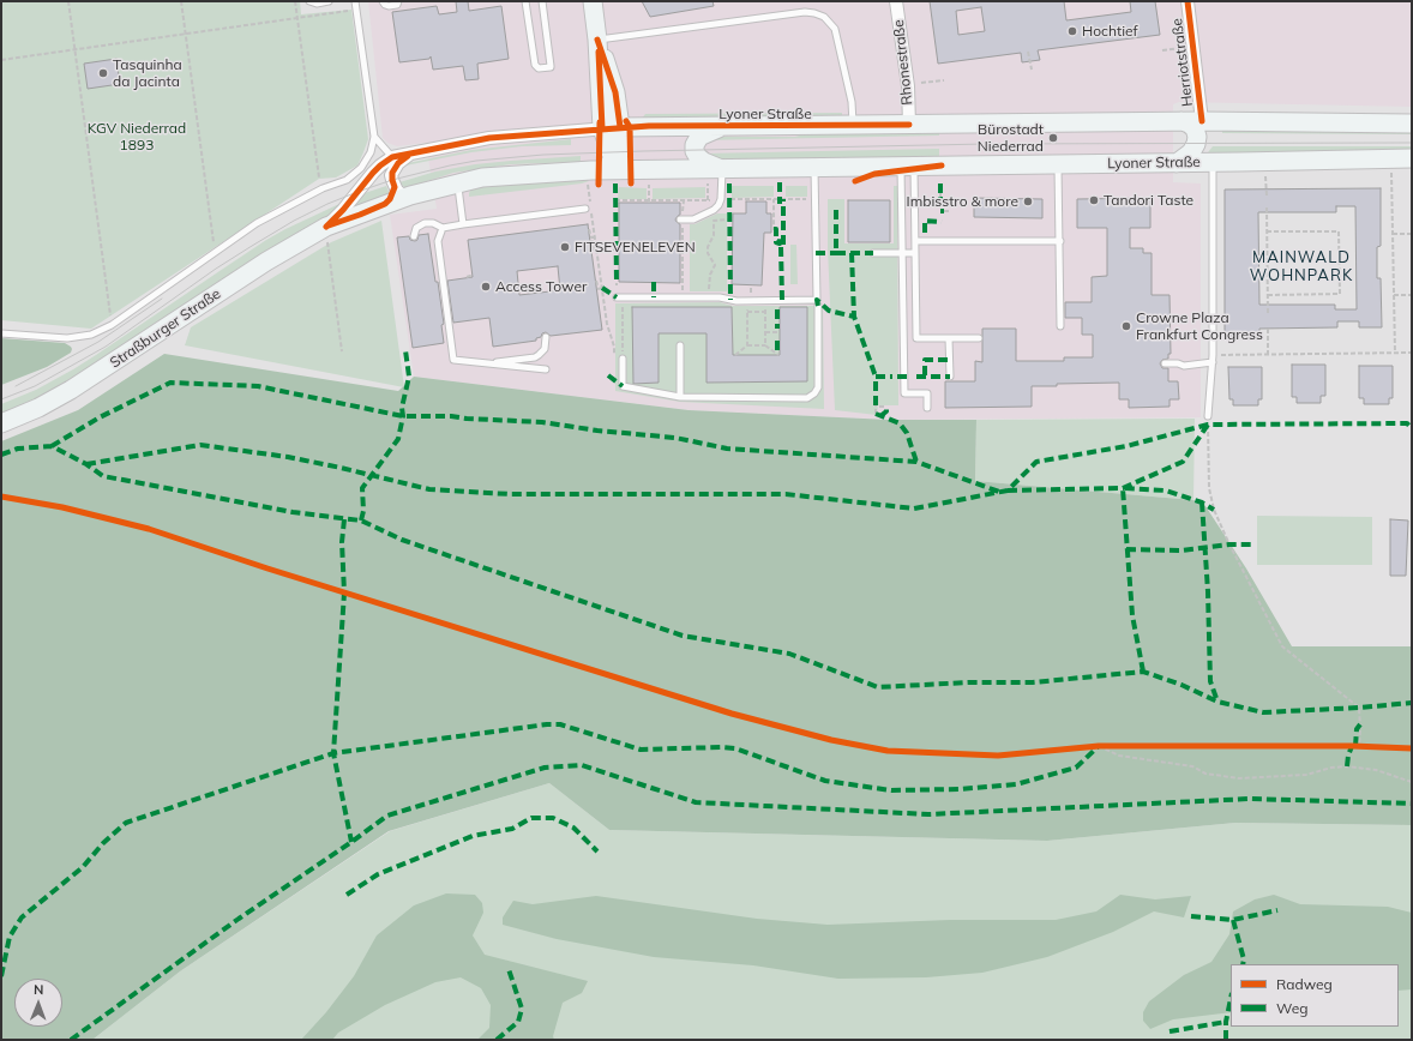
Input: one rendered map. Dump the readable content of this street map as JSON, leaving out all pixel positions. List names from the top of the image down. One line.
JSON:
{"streets":{"main road":["Lyoner Straße","Straßburger Straße"],"street":["Rhonestraße","Herriotstraße"]},"crossings":[["Rhonestraße","Lyoner Straße"],["Herriotstraße","Lyoner Straße"],["Lyoner Straße","Straßburger Straße"]],"districts":["MAINWALD WOHNPARK"],"parks":["KGV Niederrad 1893"],"places":["Hochtief","Tasquinha da Jacinta","Bürostadt Niederrad","Tandori Taste","Imbisstro & more","FITSEVENELEVEN","Access Tower","Crowne Plaza Frankfurt Congress"],"legend":["Radweg","Weg"],"north":"top"}
